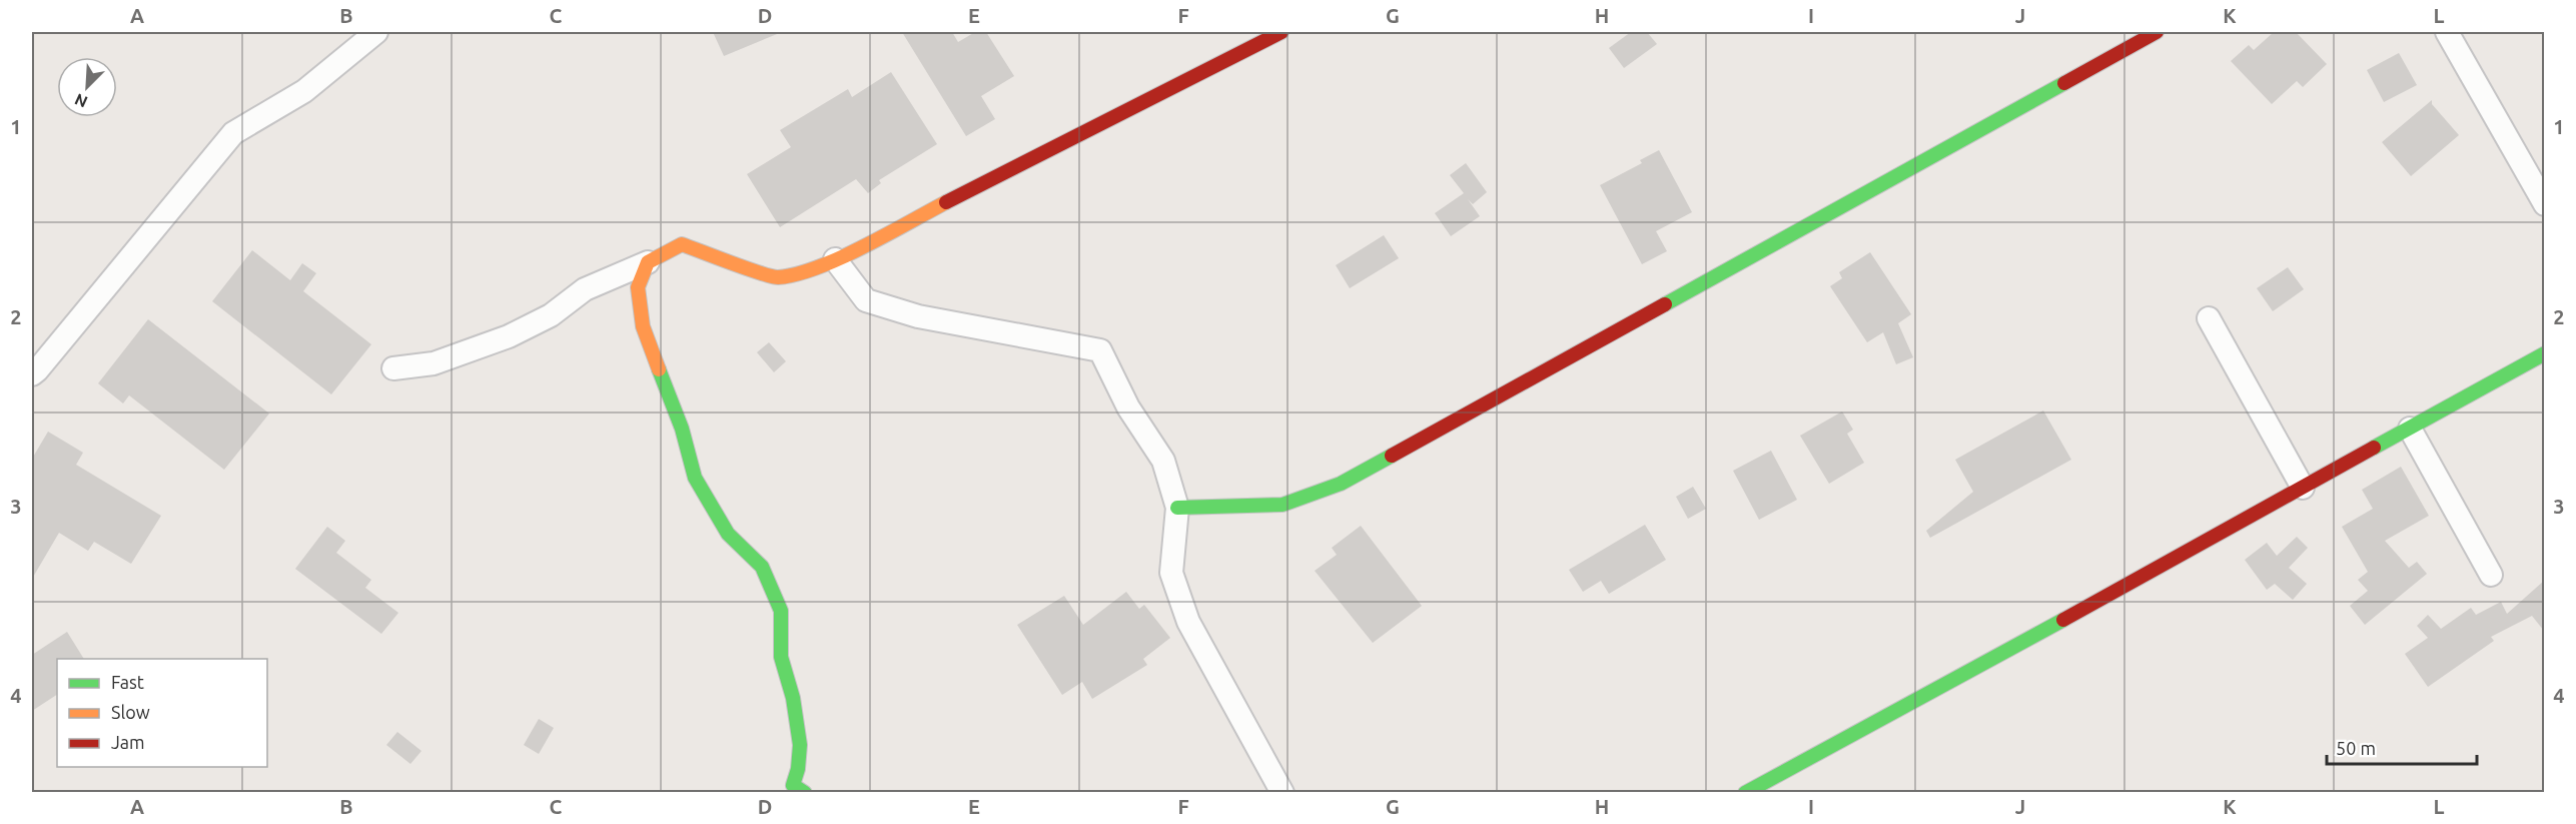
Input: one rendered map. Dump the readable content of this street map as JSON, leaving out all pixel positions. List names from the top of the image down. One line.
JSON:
{"legend":["Fast","Slow","Jam"],"scale_bar":"50 m","north":"bottom left","grid":{"columns":["A","B","C","D","E","F","G","H","I","J","K","L"],"rows":["1","2","3","4"]}}
